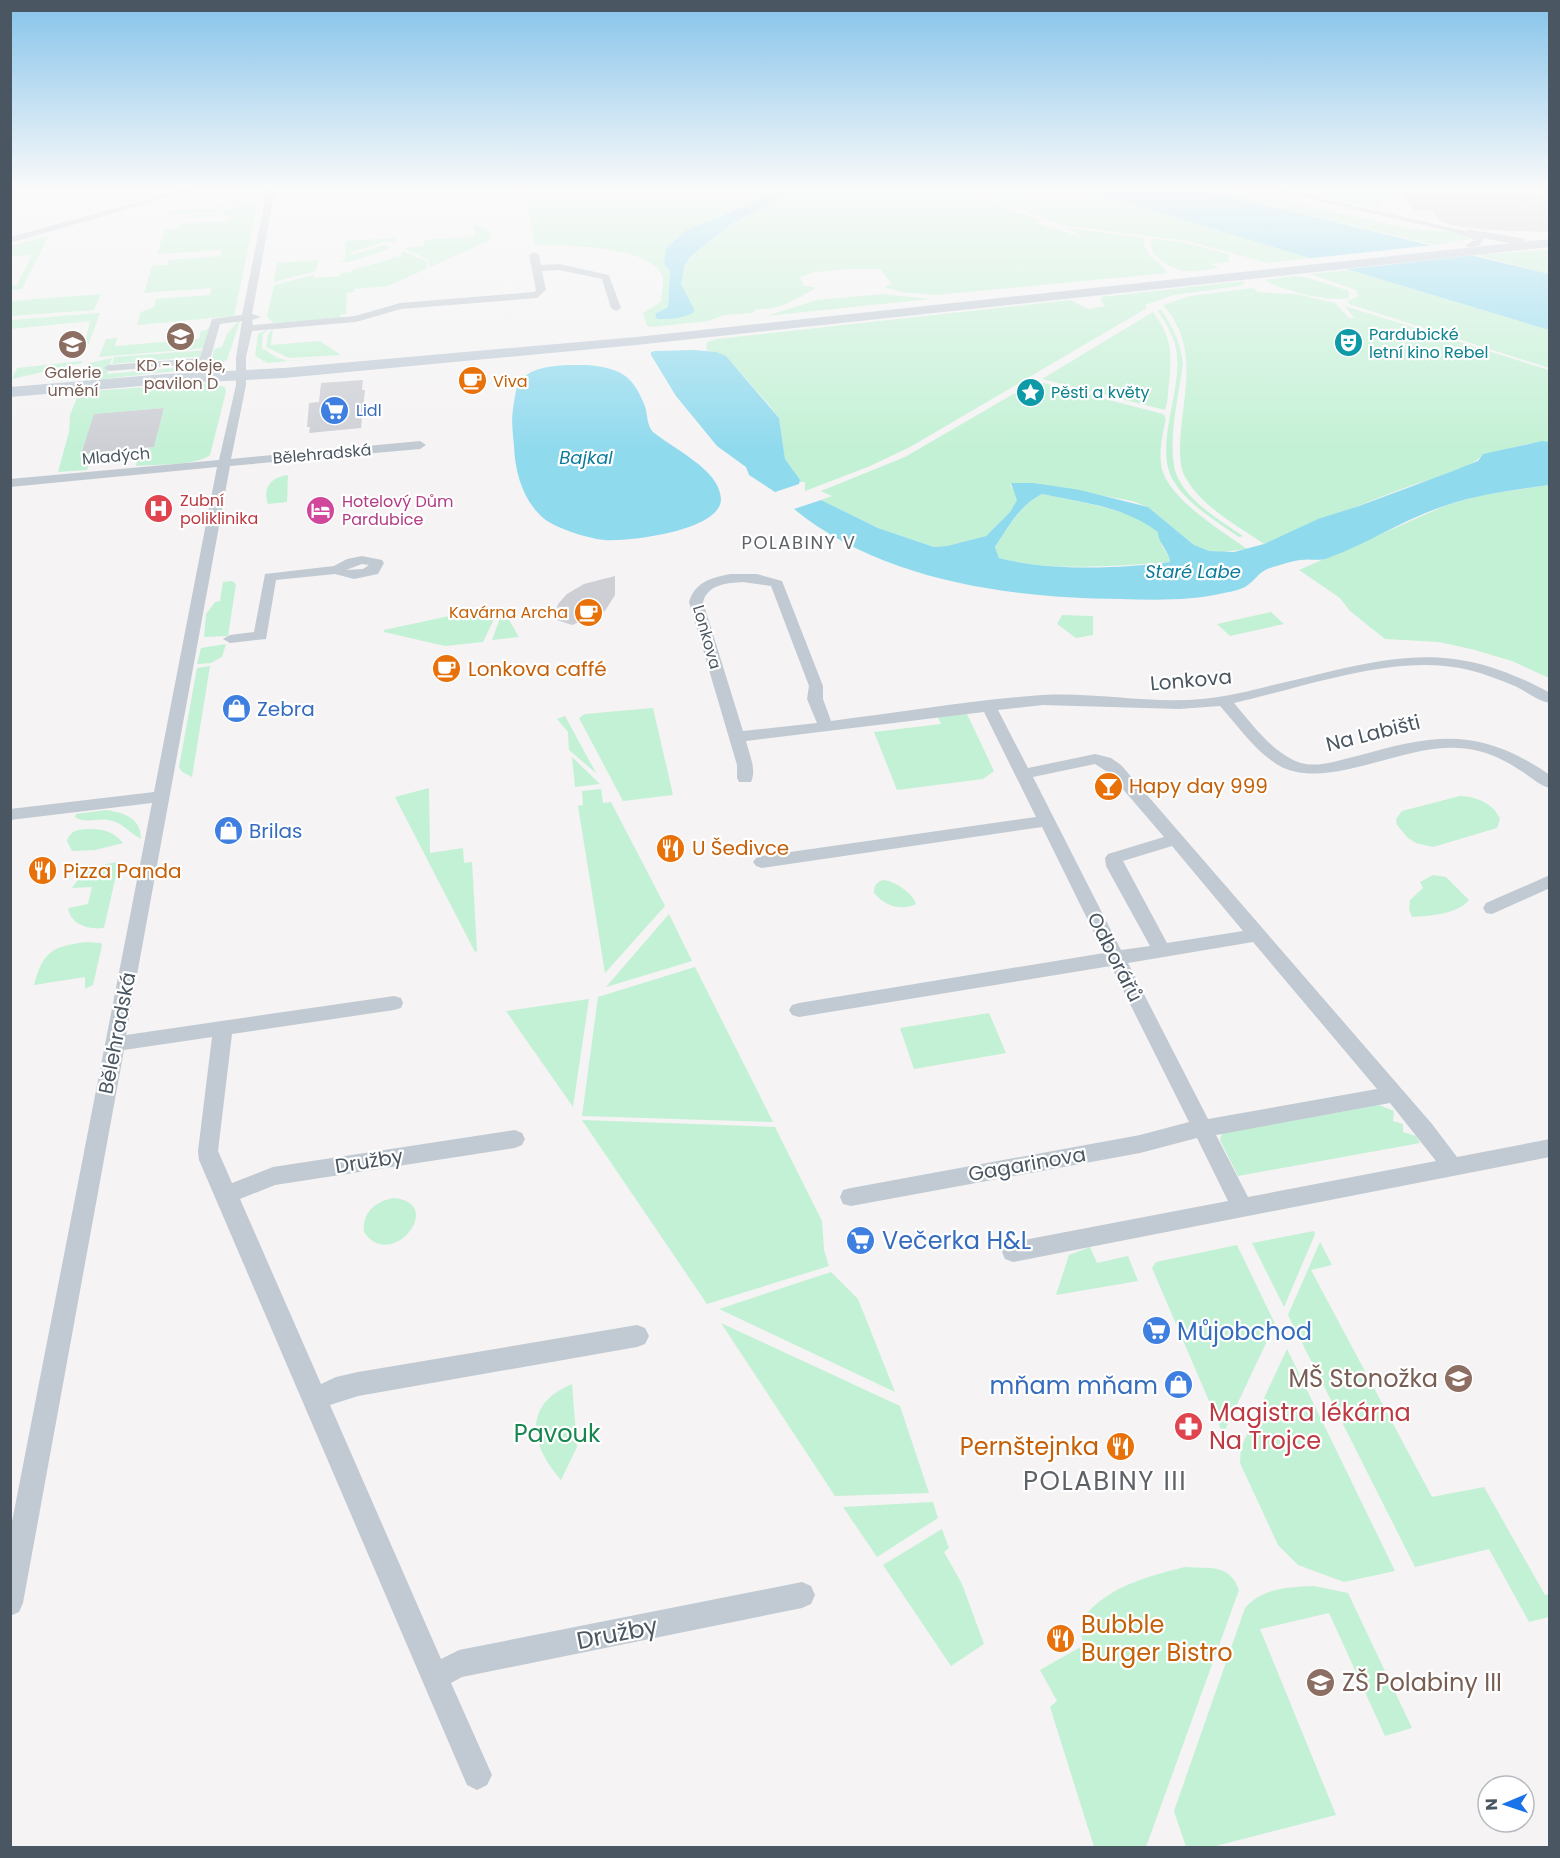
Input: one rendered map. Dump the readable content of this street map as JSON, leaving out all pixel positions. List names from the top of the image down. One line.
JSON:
{"streets":{"street":["Bělehradská","Mladých","Lonkova","Na Labišti","Odborářů","Družby","Gagarinova"]},"crossings":[["Bělehradská","Mladých"],["Lonkova","Na Labišti"],["Lonkova","Odborářů"],["Odborářů","Gagarinova"]],"districts":["POLABINY V","POLABINY III"],"water":["Bajkal","Staré Labe"],"parks":["Pavouk"],"places":{"school or university":["KD - Koleje, pavilon D","Galerie umění","MŠ Stonožka","ZŠ Polabiny III"],"theatre":["Pardubické letní kino Rebel"],"cafe":["Viva","Kavárna Archa","Lonkova caffé"],"place":["Pěsti a květy"],"supermarket":["Lidl","Večerka H&L","Můjobchod"],"hospital":["Zubní poliklinika"],"hotel":["Hotelový Dům Pardubice"],"shop":["Zebra","Brilas","mňam mňam"],"bar":["Hapy day 999"],"restaurant":["U Šedivce","Pizza Panda","Pernštejnka","Bubble Burger Bistro"],"pharmacy":["Magistra lékárna Na Trojce"]},"north":"left"}
